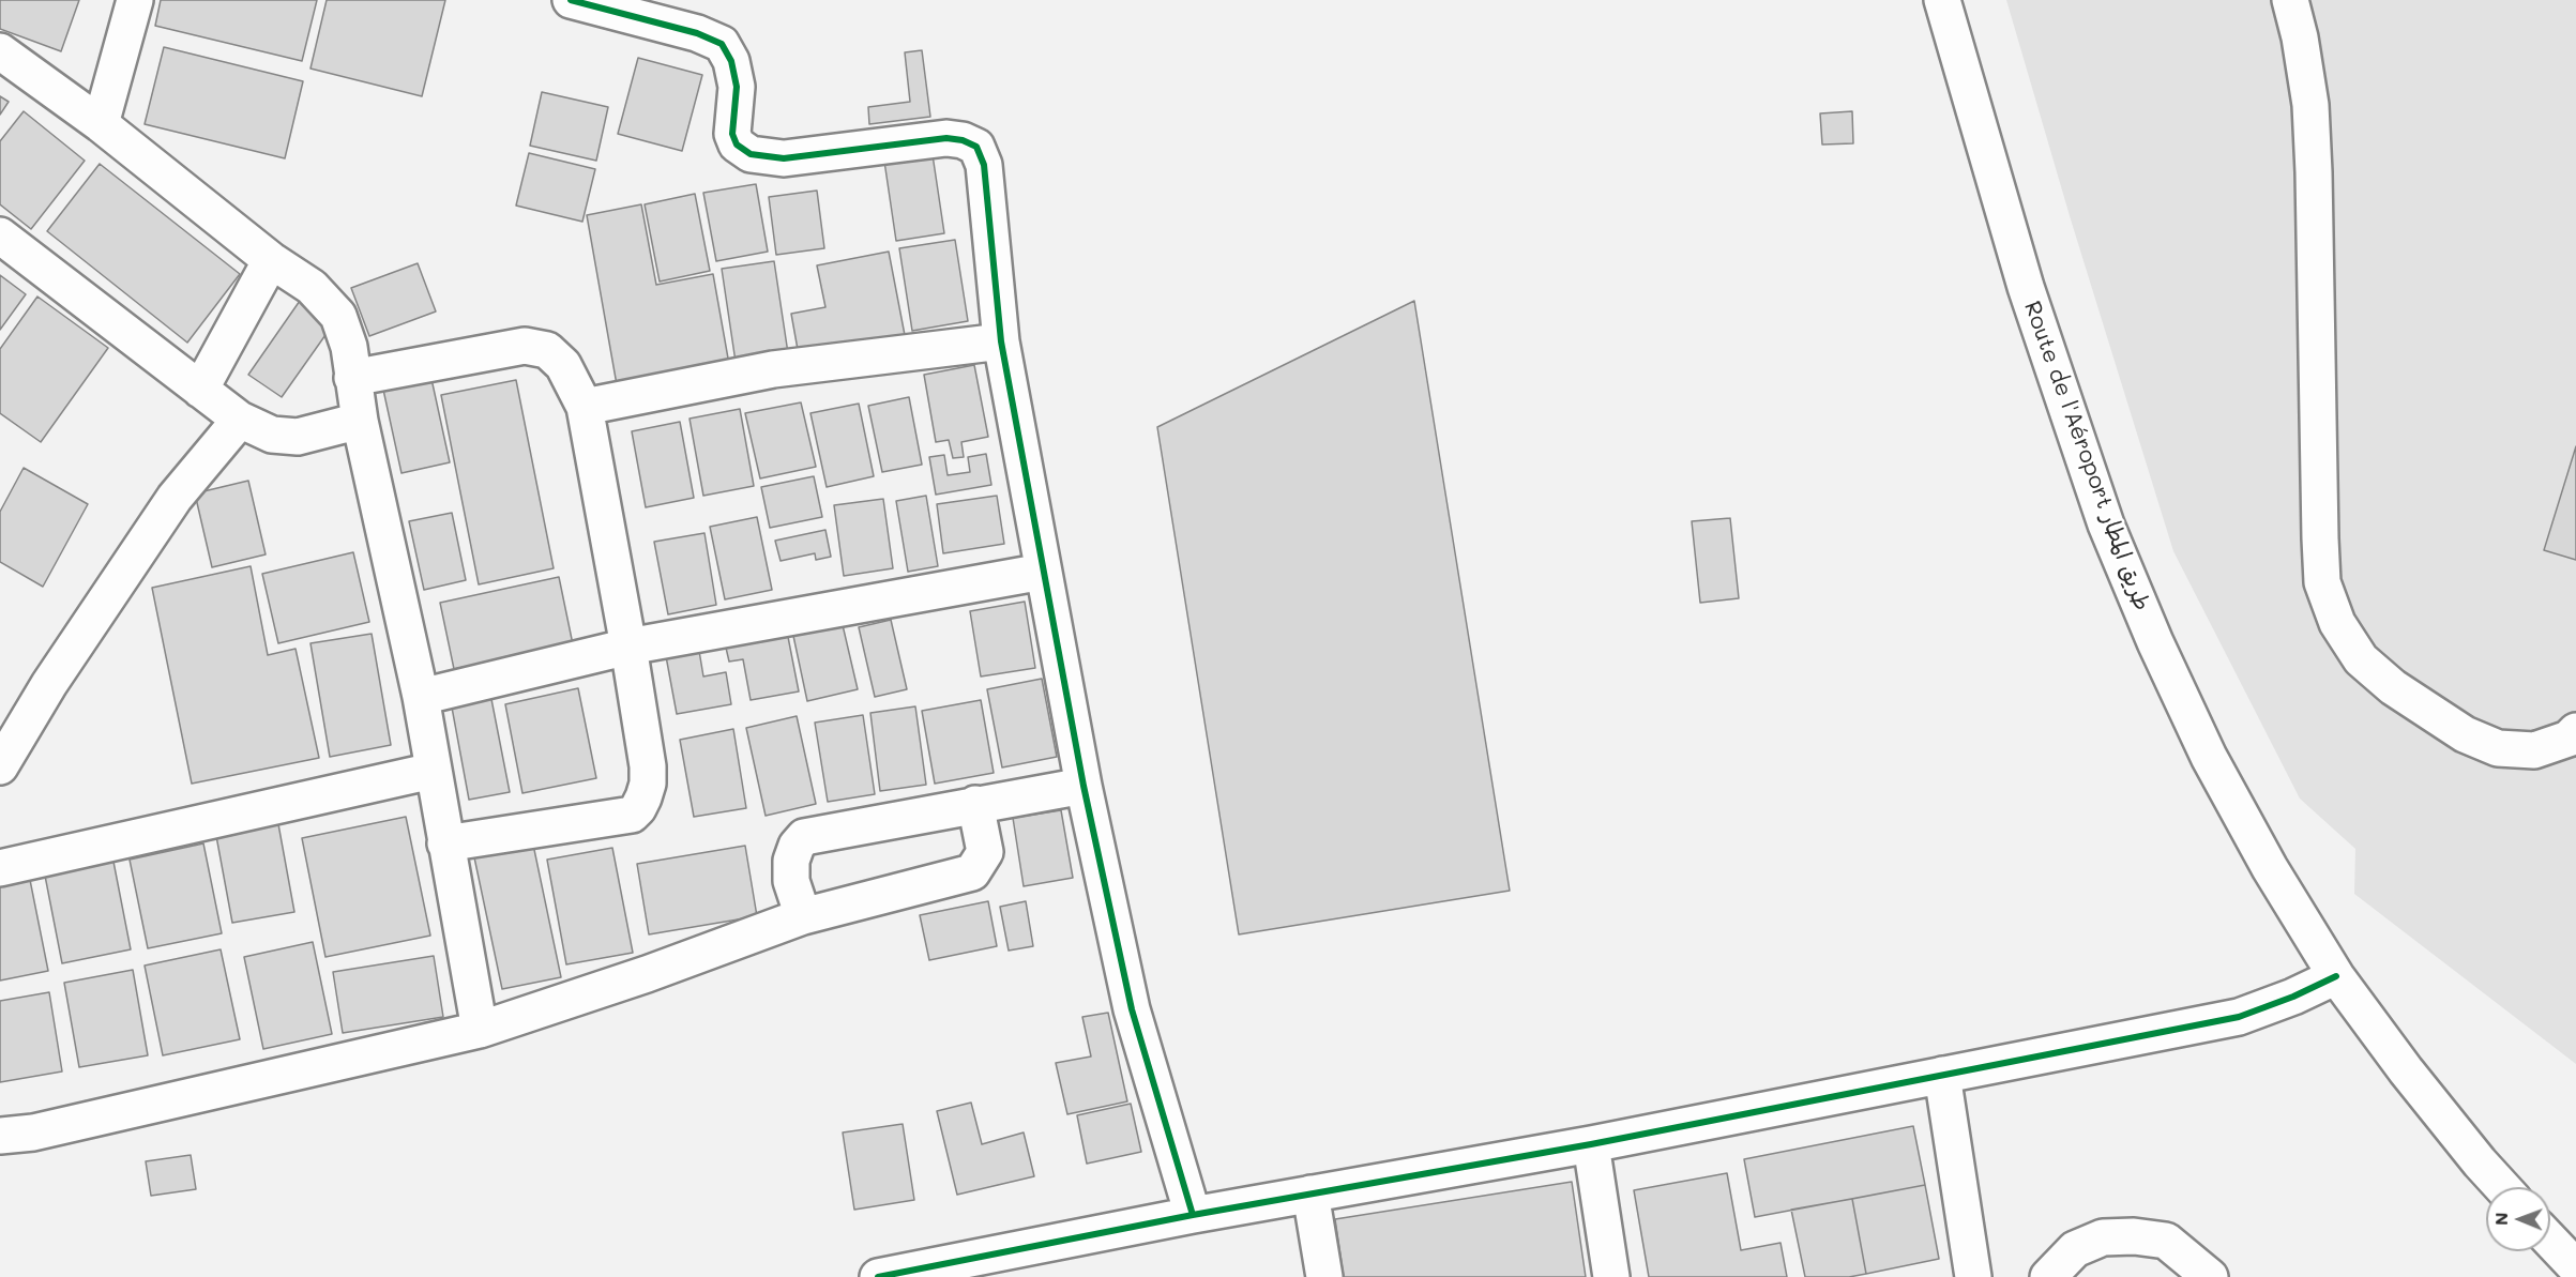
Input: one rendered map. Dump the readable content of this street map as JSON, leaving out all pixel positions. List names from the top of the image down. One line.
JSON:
{"streets":{"street":["Route de l'Aéroport طريق المطار"]},"north":"left"}
